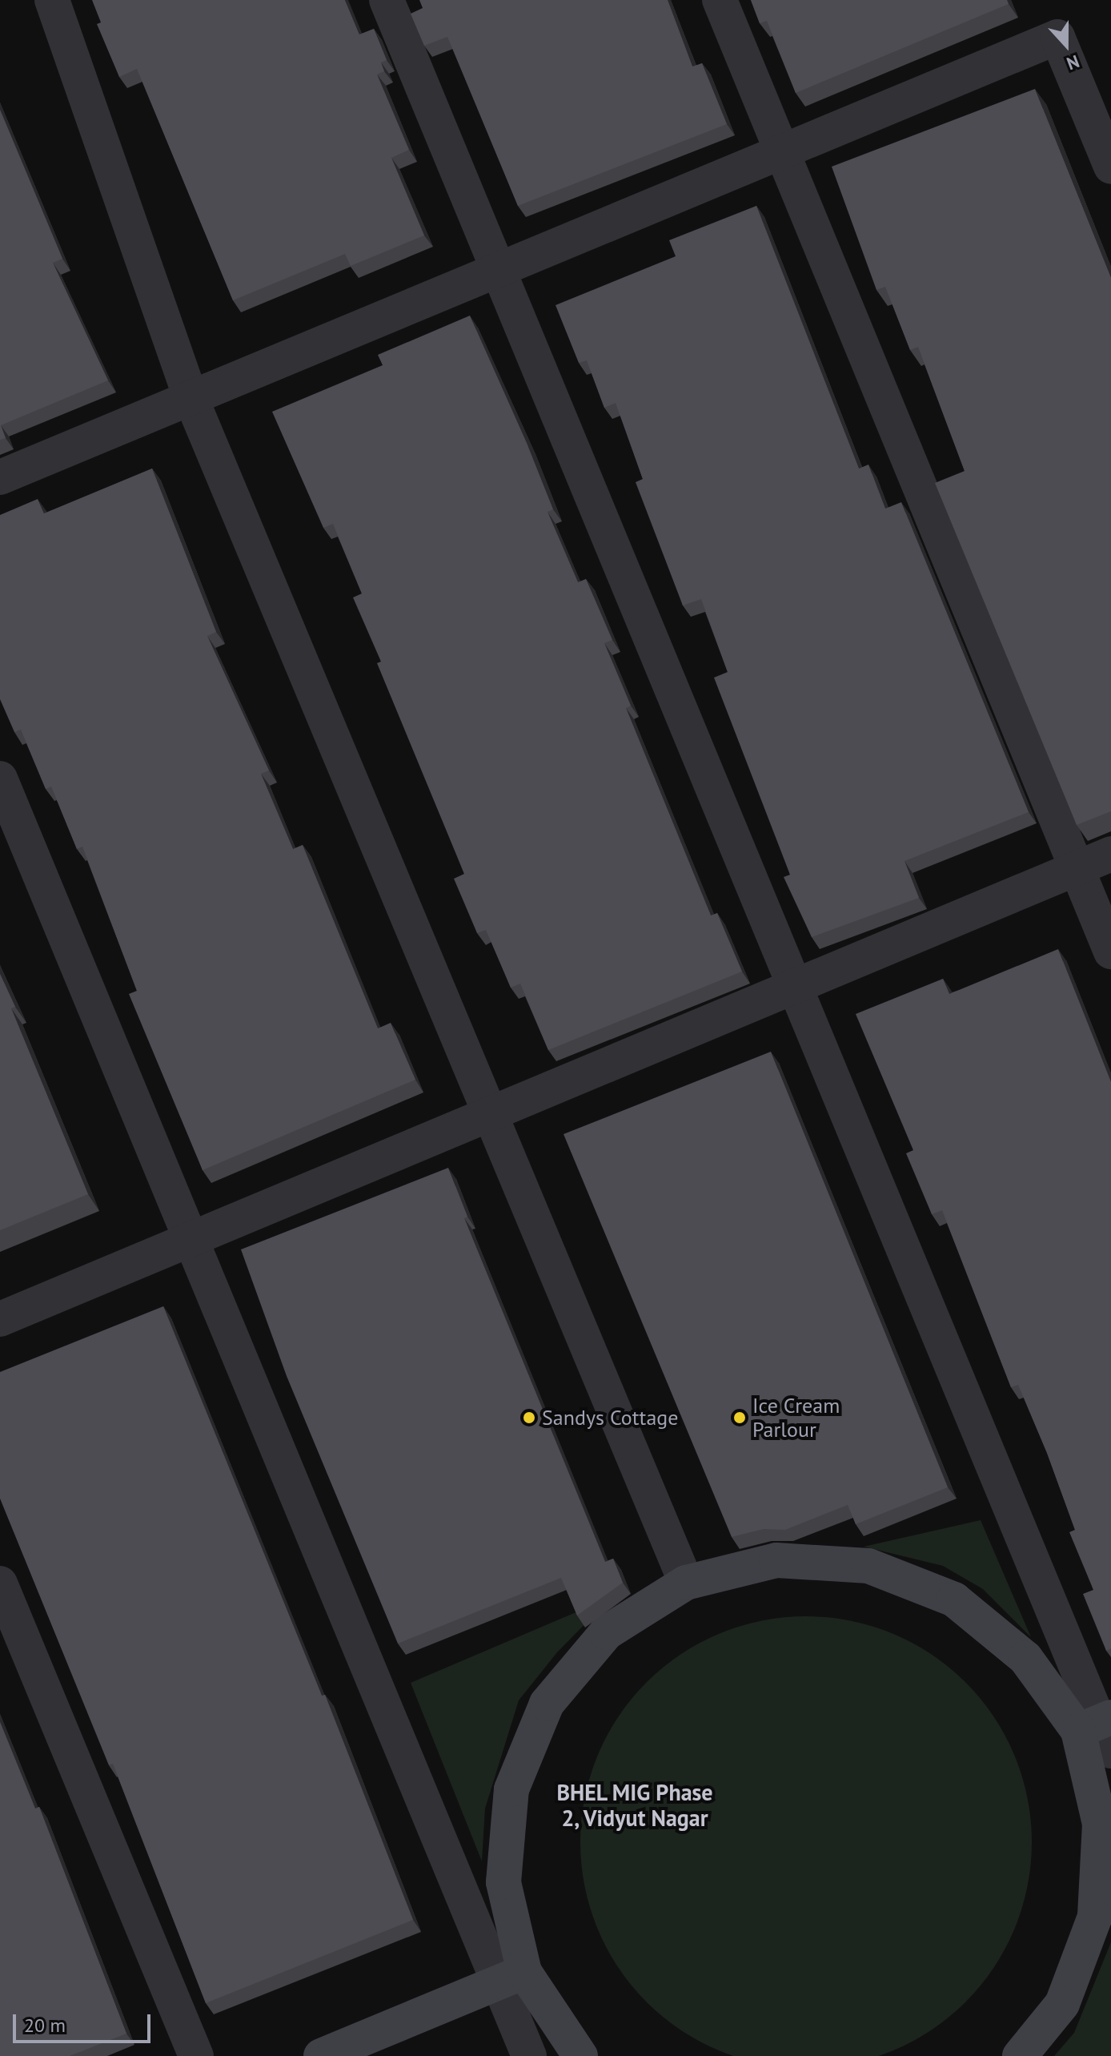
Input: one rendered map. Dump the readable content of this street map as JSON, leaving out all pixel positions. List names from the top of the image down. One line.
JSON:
{"districts":["BHEL MIG Phase 2, Vidyut Nagar"],"places":["Sandys Cottage","Ice Cream Parlour"],"scale_bar":"20 m","north":"bottom"}
